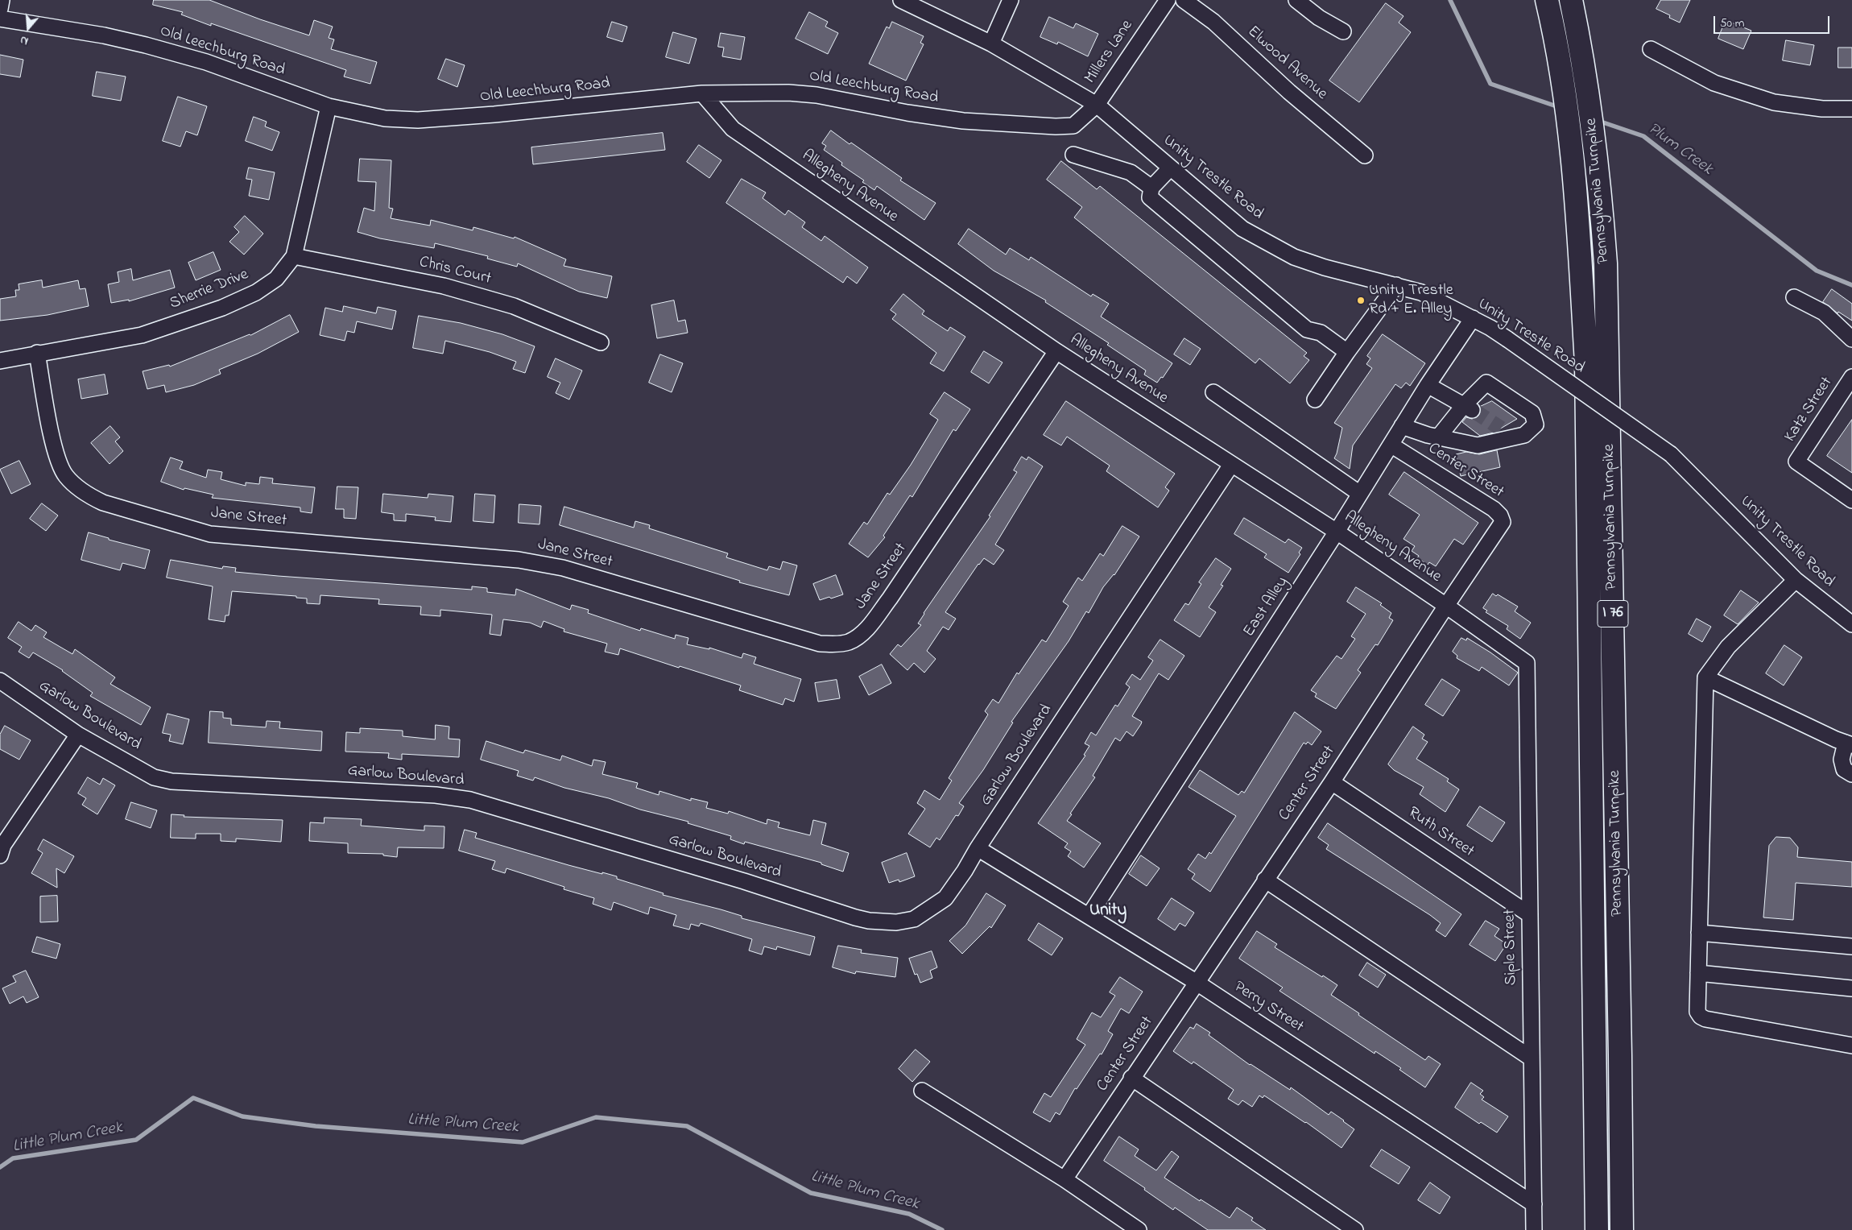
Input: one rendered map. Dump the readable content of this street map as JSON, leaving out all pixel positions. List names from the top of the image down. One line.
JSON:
{"streets":{"highway":["Pennsylvania Turnpike","I 76"],"street":["Old Leechburg Road","Millers Lane","Elwood Avenue","Unity Trestle Road","Allegheny Avenue","Chris Court","Sherrie Drive","Katz Street","Center Street","Jane Street","East Alley","Garlow Boulevard","Ruth Street","Siple Street","Perry Street"]},"crossings":[["Old Leechburg Road","Millers Lane"],["Old Leechburg Road","Unity Trestle Road"],["Old Leechburg Road","Allegheny Avenue"],["Old Leechburg Road","Sherrie Drive"],["Millers Lane","Unity Trestle Road"],["Unity Trestle Road","East Alley"],["Allegheny Avenue","Center Street"],["Allegheny Avenue","Jane Street"],["Allegheny Avenue","East Alley"],["Allegheny Avenue","Garlow Boulevard"],["Allegheny Avenue","Siple Street"],["Chris Court","Sherrie Drive"],["Sherrie Drive","Jane Street"],["Center Street","East Alley"],["Center Street","Ruth Street"],["Center Street","Perry Street"],["East Alley","Perry Street"],["Garlow Boulevard","Perry Street"],["Ruth Street","Siple Street"],["Siple Street","Perry Street"]],"districts":["Unity"],"water":["Plum Creek","Little Plum Creek"],"places":["Unity Trestle Rd + E. Alley"],"scale_bar":"50 m","north":"bottom"}
